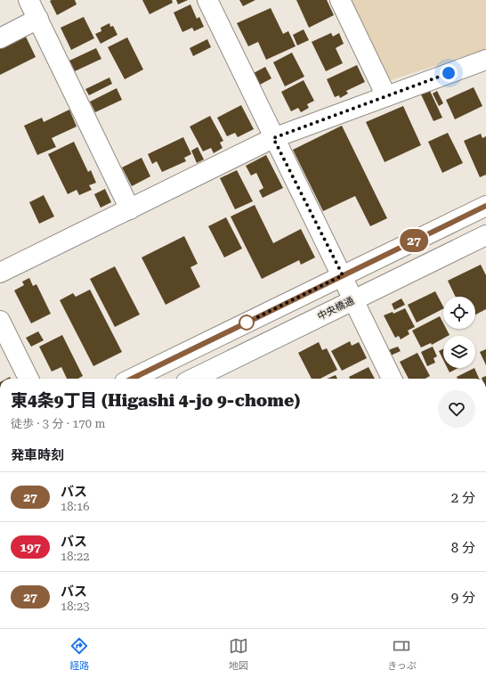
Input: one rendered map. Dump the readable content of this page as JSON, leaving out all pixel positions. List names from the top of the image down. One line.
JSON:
{"streets":{"street":["中央橋通"]},"lines":["bus line 27"],"page":{"on_map":"27","heading":[["東4条9丁目 (Higashi 4-jo 9-chome)","徒歩 · 3 分 · 170 m"],"発車時刻"],"list":[{"mark":"27","name":"バス","note":"18:16","value":"2 分"},{"mark":"197","name":"バス","note":"18:22","value":"8 分"},{"mark":"27","name":"バス","note":"18:23","value":"9 分"}],"tabs":["経路","地図","きっぷ"]}}
